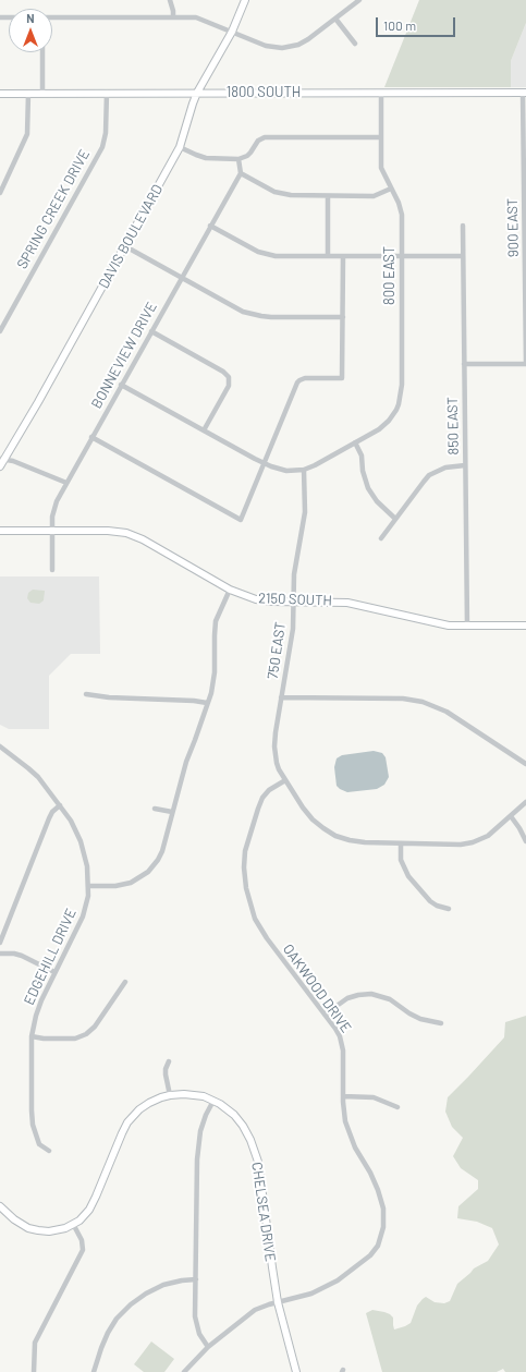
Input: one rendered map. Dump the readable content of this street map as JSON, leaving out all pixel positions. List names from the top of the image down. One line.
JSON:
{"streets":{"street":["1800 SOUTH","SPRING CREEK DRIVE","900 EAST","DAVIS BOULEVARD","800 EAST","BONNEVIEW DRIVE","850 EAST","2150 SOUTH","750 EAST","EDGEHILL DRIVE","OAKWOOD DRIVE","CHELSEA DRIVE"]},"crossings":[["1800 SOUTH","SPRING CREEK DRIVE"],["1800 SOUTH","900 EAST"],["1800 SOUTH","DAVIS BOULEVARD"],["1800 SOUTH","800 EAST"],["800 EAST","750 EAST"],["BONNEVIEW DRIVE","2150 SOUTH"],["850 EAST","2150 SOUTH"],["2150 SOUTH","750 EAST"],["750 EAST","OAKWOOD DRIVE"],["OAKWOOD DRIVE","CHELSEA DRIVE"]],"scale_bar":"100 m","north":"top"}
